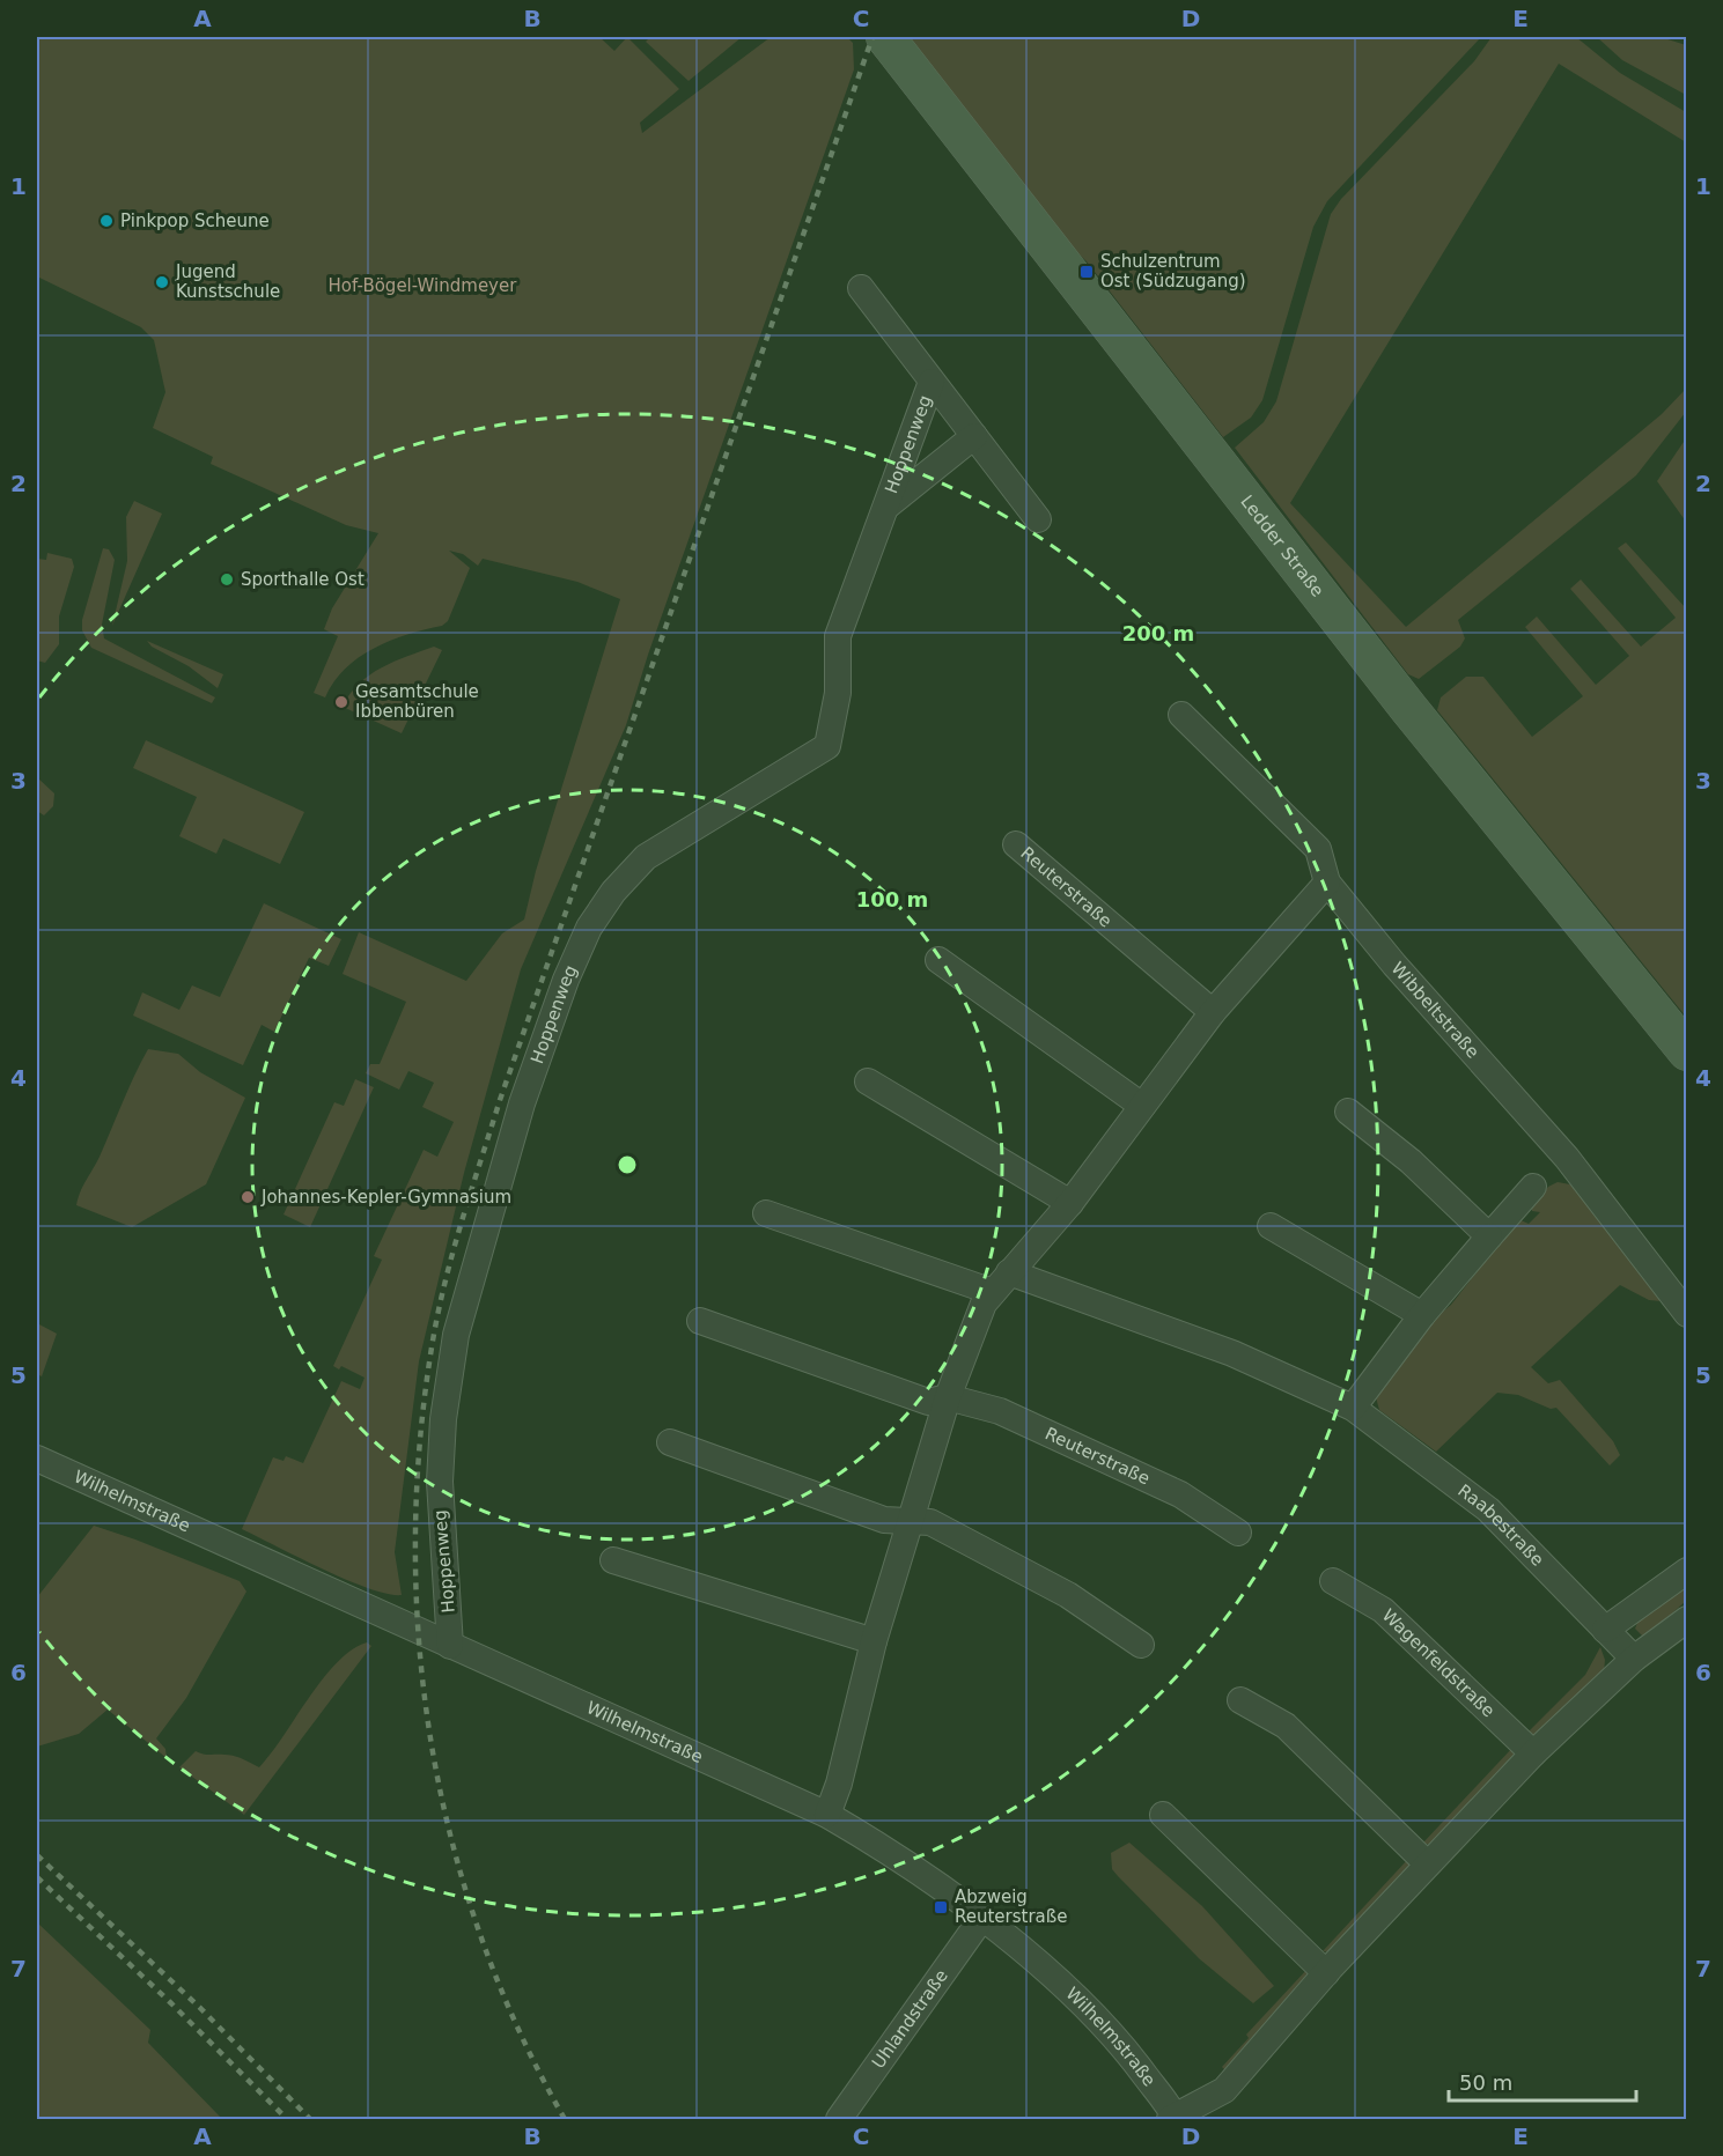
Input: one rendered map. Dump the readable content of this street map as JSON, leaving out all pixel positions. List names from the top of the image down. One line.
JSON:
{"streets":{"main road":["Ledder Straße"],"street":["Hoppenweg","Reuterstraße","Wibbeltstraße","Wilhelmstraße","Raabestraße","Wagenfeldstraße","Uhlandstraße"]},"crossings":[["Hoppenweg","Wilhelmstraße"],["Wilhelmstraße","Uhlandstraße"]],"parks":["Hof-Bögel-Windmeyer"],"places":{"other":["Pinkpop Scheune","Jugend Kunstschule","Sporthalle Ost","Gesamtschule Ibbenbüren","Johannes-Kepler-Gymnasium"],"transit":["Schulzentrum Ost (Südzugang)","Abzweig Reuterstraße"]},"scale_bar":"50 m","grid":{"columns":["A","B","C","D","E"],"rows":["1","2","3","4","5","6","7"]},"rings":["200 m","100 m"]}
